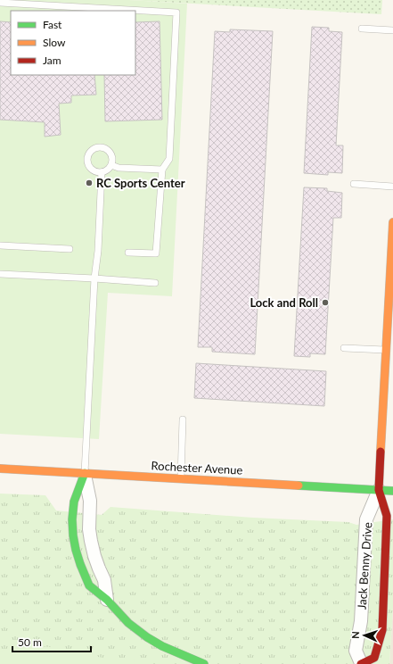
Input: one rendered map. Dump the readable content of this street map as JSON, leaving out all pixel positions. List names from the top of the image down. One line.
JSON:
{"streets":{"street":["Rochester Avenue","Jack Benny Drive"]},"crossings":[["Rochester Avenue","Jack Benny Drive"]],"places":["RC Sports Center","Lock and Roll"],"legend":["Fast","Slow","Jam"],"scale_bar":"50 m","north":"left"}
